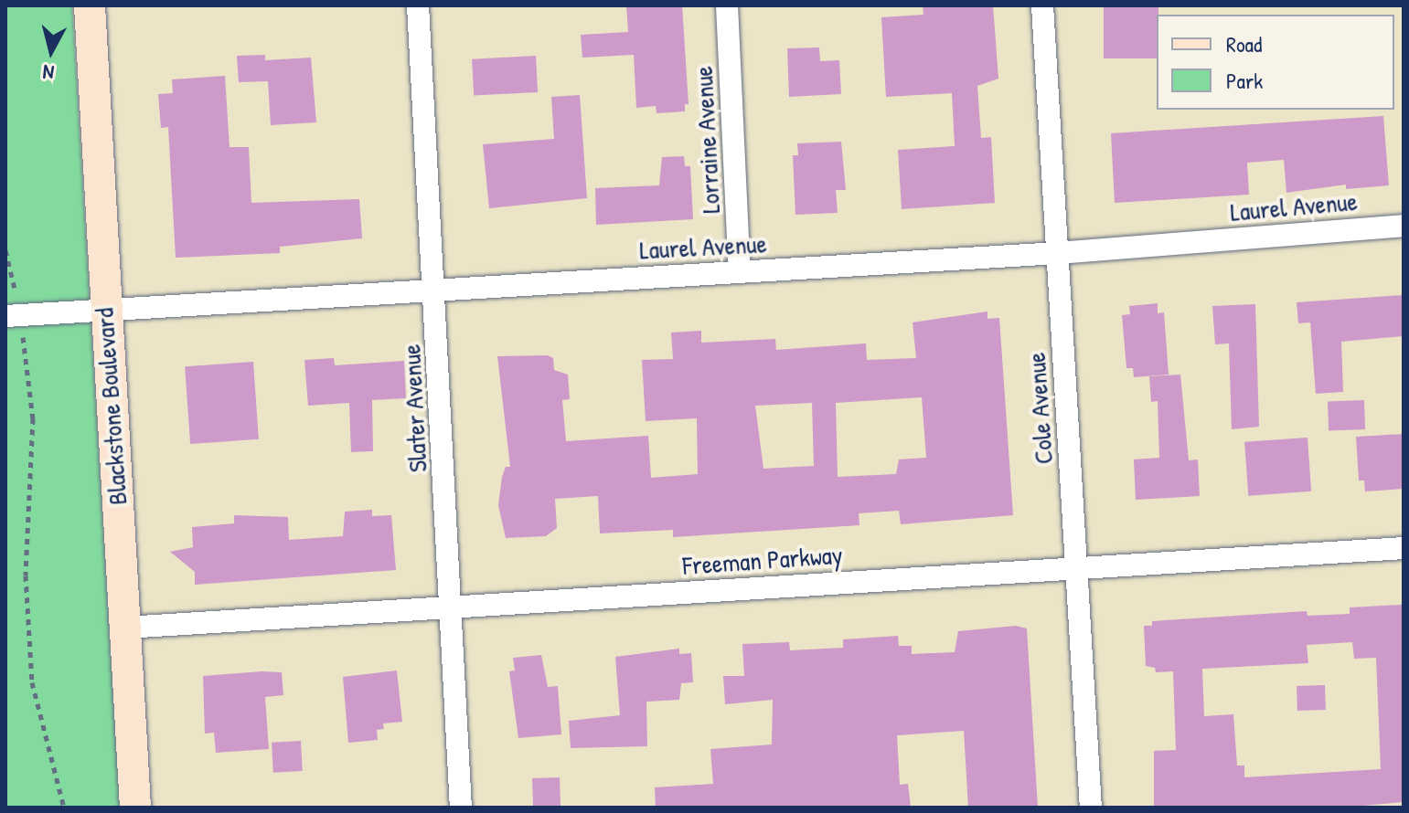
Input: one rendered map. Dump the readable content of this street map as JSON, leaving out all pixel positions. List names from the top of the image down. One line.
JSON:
{"streets":{"main road":["Blackstone Boulevard"],"street":["Lorraine Avenue","Laurel Avenue","Slater Avenue","Cole Avenue","Freeman Parkway"]},"crossings":[["Lorraine Avenue","Laurel Avenue"],["Laurel Avenue","Blackstone Boulevard"],["Laurel Avenue","Slater Avenue"],["Laurel Avenue","Cole Avenue"],["Blackstone Boulevard","Freeman Parkway"],["Slater Avenue","Freeman Parkway"],["Cole Avenue","Freeman Parkway"]],"legend":["Road","Park"],"north":"bottom"}
